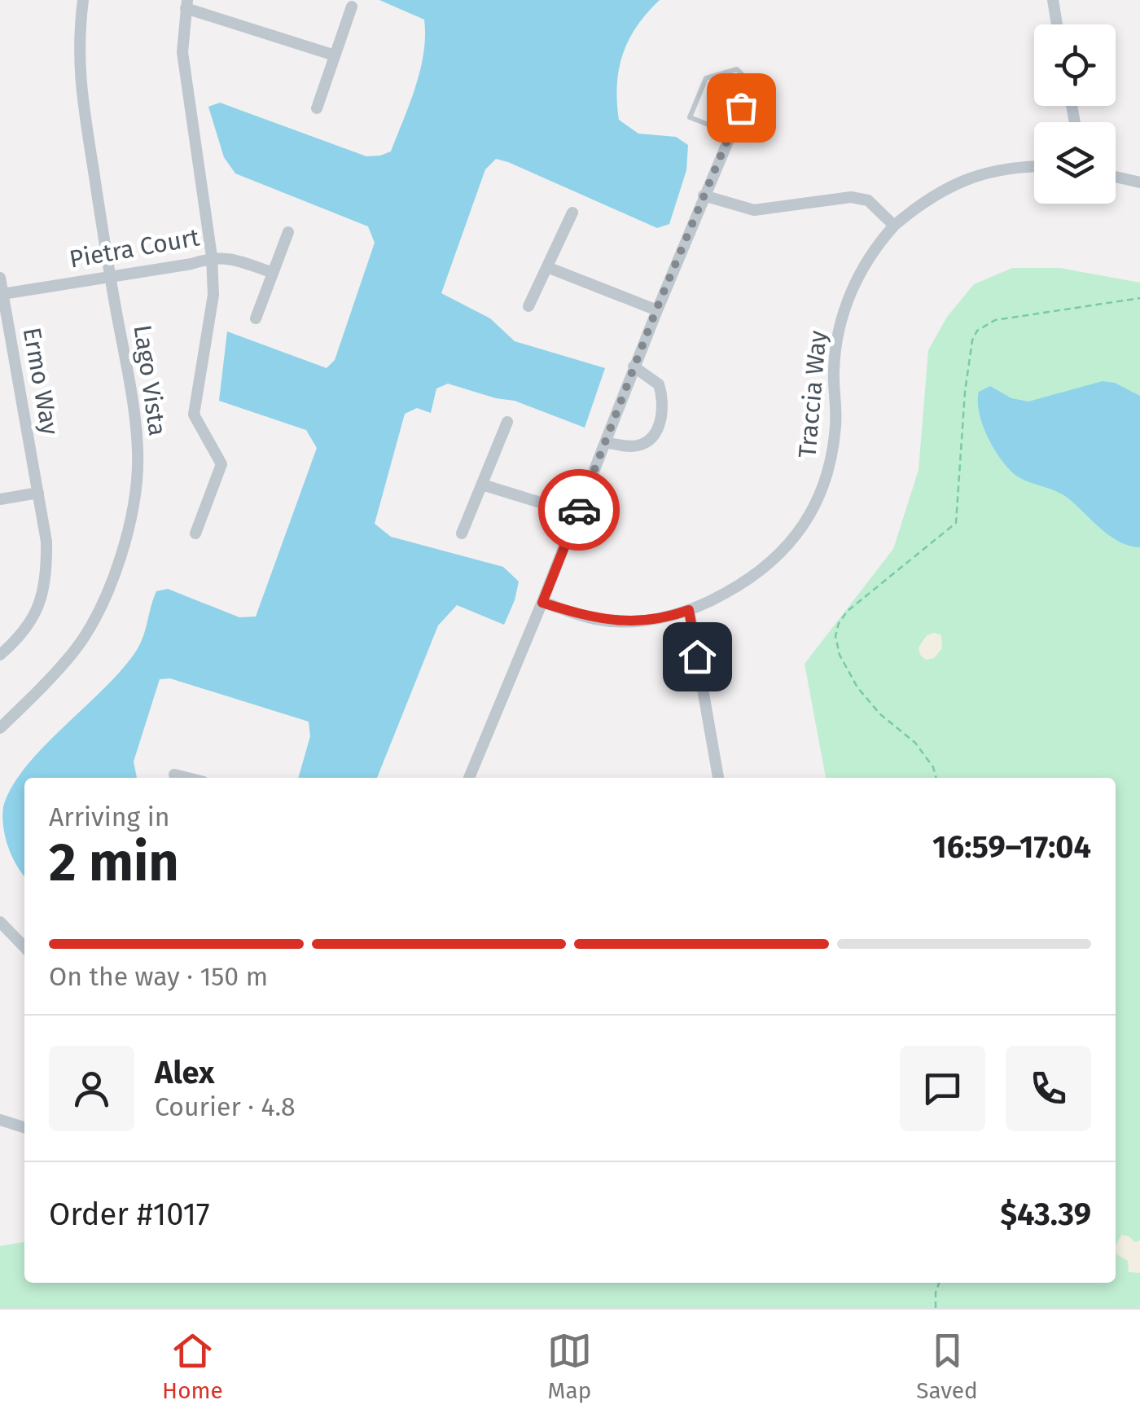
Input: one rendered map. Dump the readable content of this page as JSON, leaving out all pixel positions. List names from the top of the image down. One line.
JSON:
{"streets":{"street":["Pietra Court","Lago Vista","Ermo Way","Traccia Way"]},"crossings":[["Pietra Court","Lago Vista"],["Pietra Court","Ermo Way"]],"page":{"heading":["2 min","Arriving in","16:59–17:04"],"panel":["Alex","Courier · 4.8","Order #1017","$43.39"],"bar":"On the way · 150 m","tabs":["Home","Map","Saved"]}}
